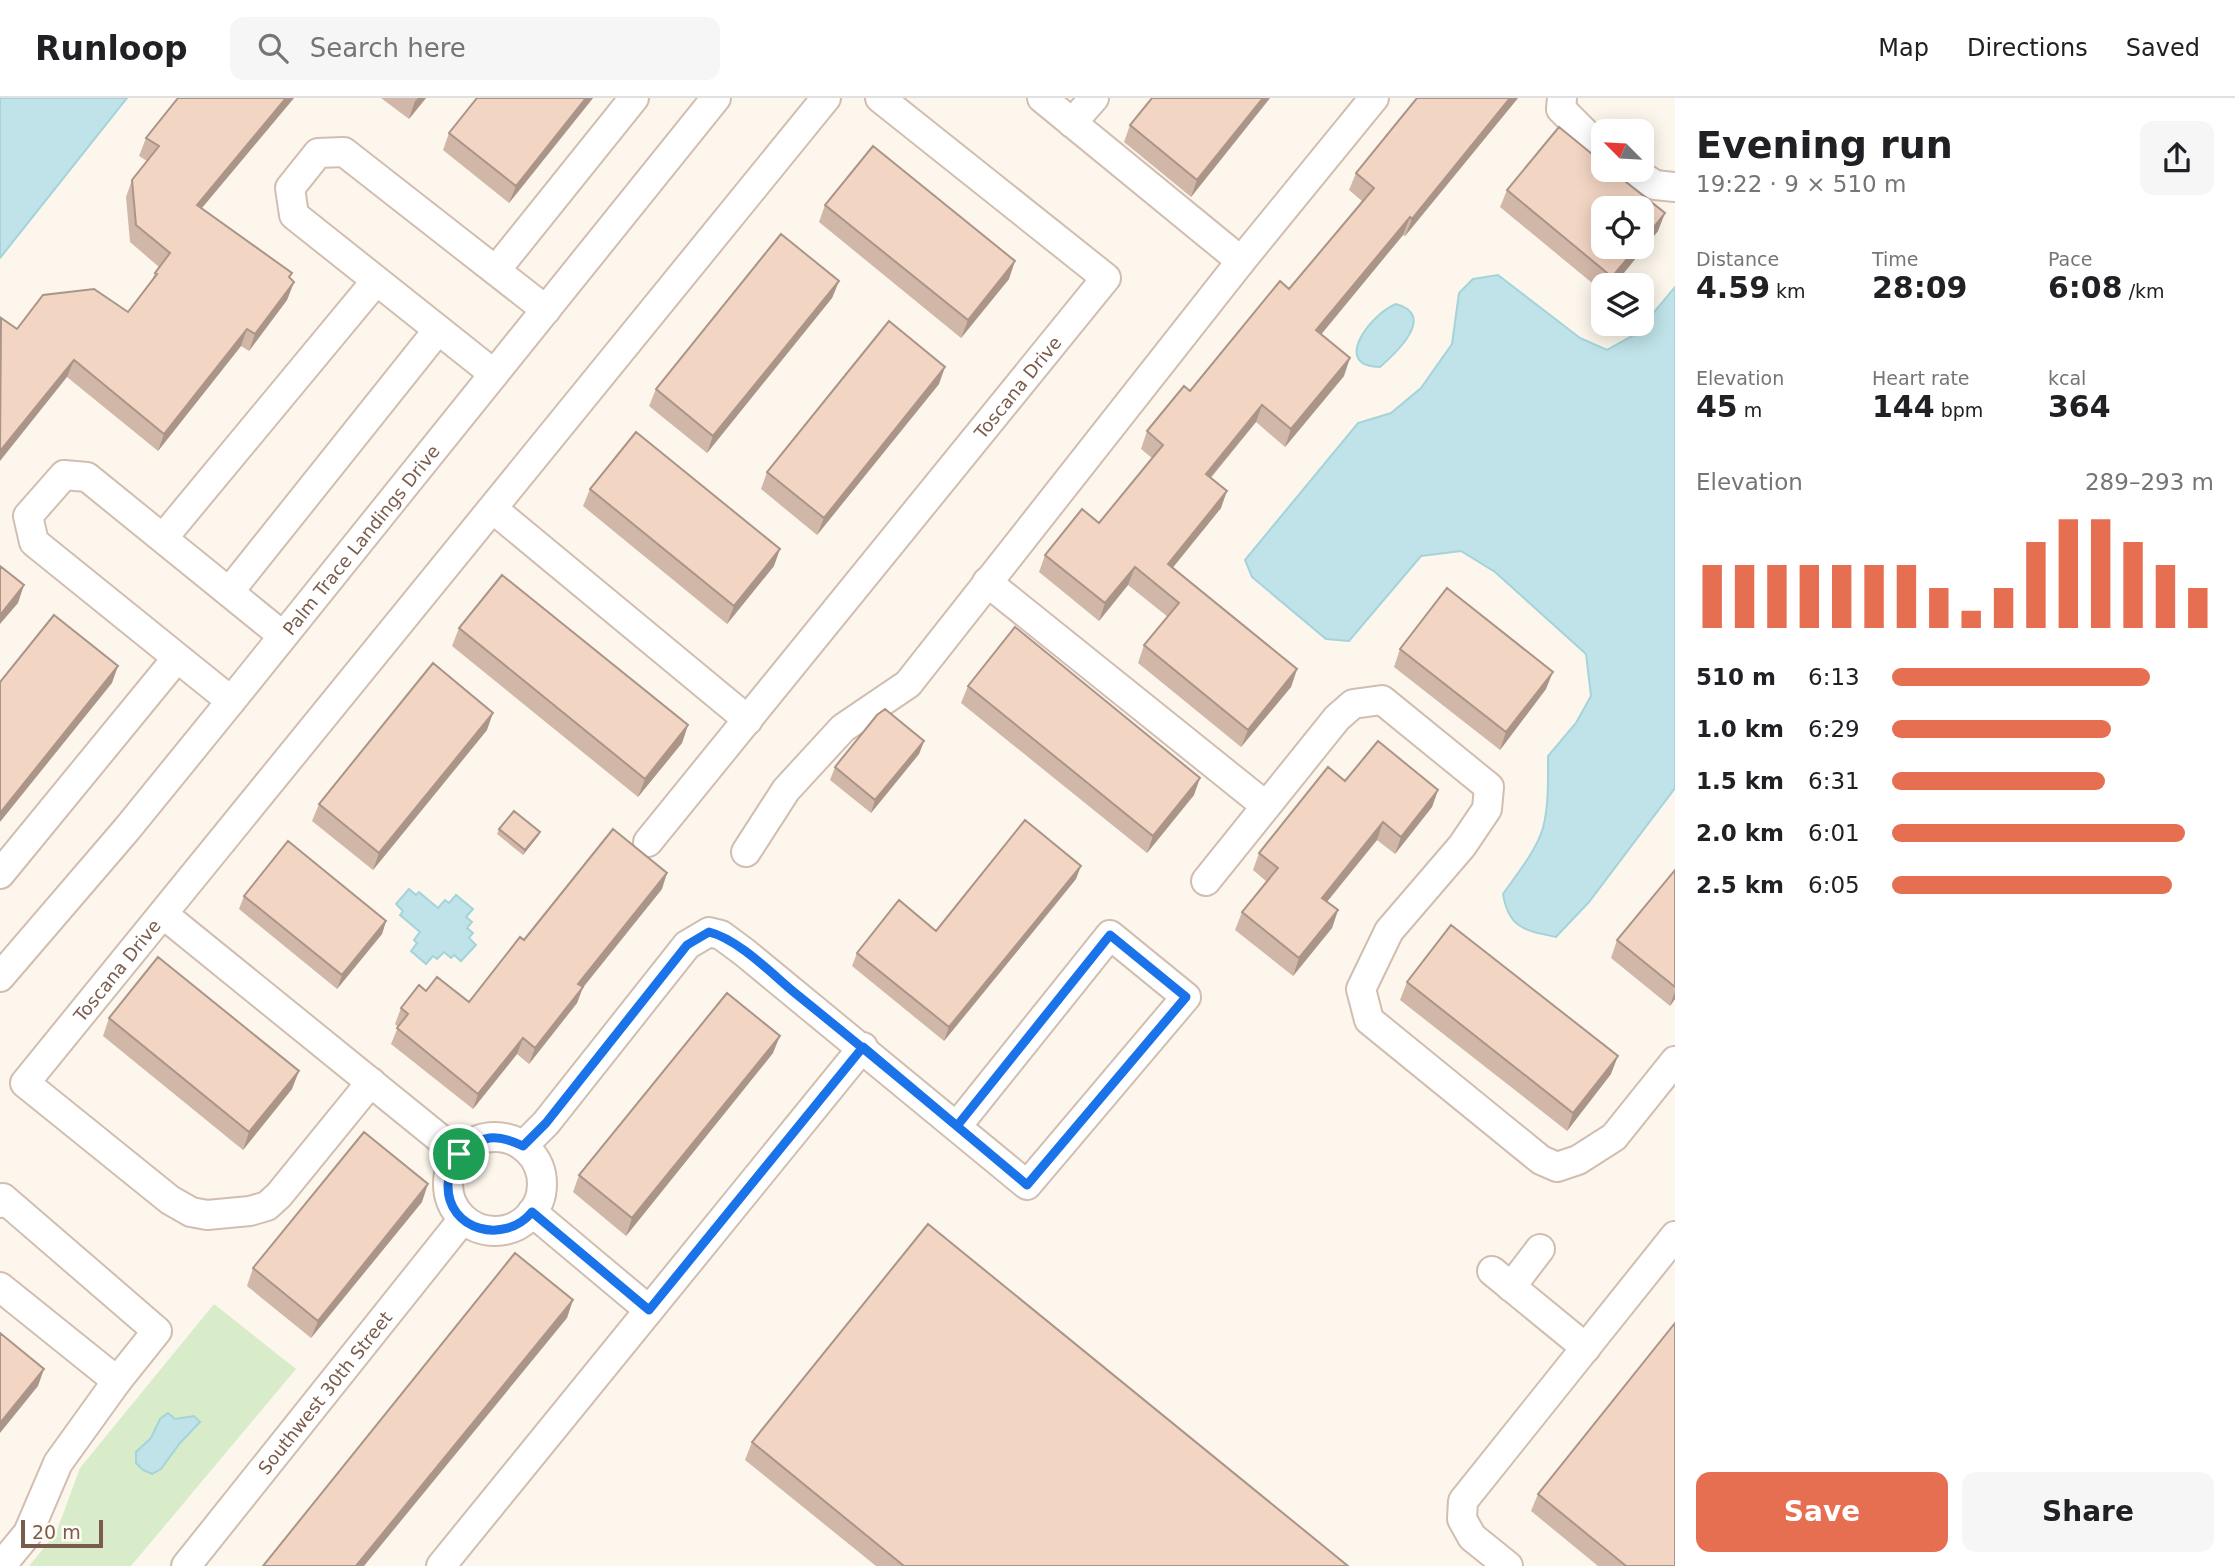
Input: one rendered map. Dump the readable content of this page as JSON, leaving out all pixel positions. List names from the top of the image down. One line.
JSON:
{"streets":{"street":["Toscana Drive","Palm Trace Landings Drive","Southwest 30th Street"]},"scale_bar":"20 m","north":"top left","page":{"header":"Runloop","search":"Search here","nav":["Map","Directions","Saved"],"heading":["Evening run","19:22 · 9 × 510 m"],"stats":[["Distance","4.59 km"],["Time","28:09"],["Pace","6:08 /km"],["Elevation","45 m"],["Heart rate","144 bpm"],["kcal","364"]],"chart":["Elevation","289–293 m"],"list":[{"name":"510 m","note":"6:13"},{"name":"1.0 km","note":"6:29"},{"name":"1.5 km","note":"6:31"},{"name":"2.0 km","note":"6:01"},{"name":"2.5 km","note":"6:05"}],"buttons":["Save","Share"],"scale":"20 m"}}
